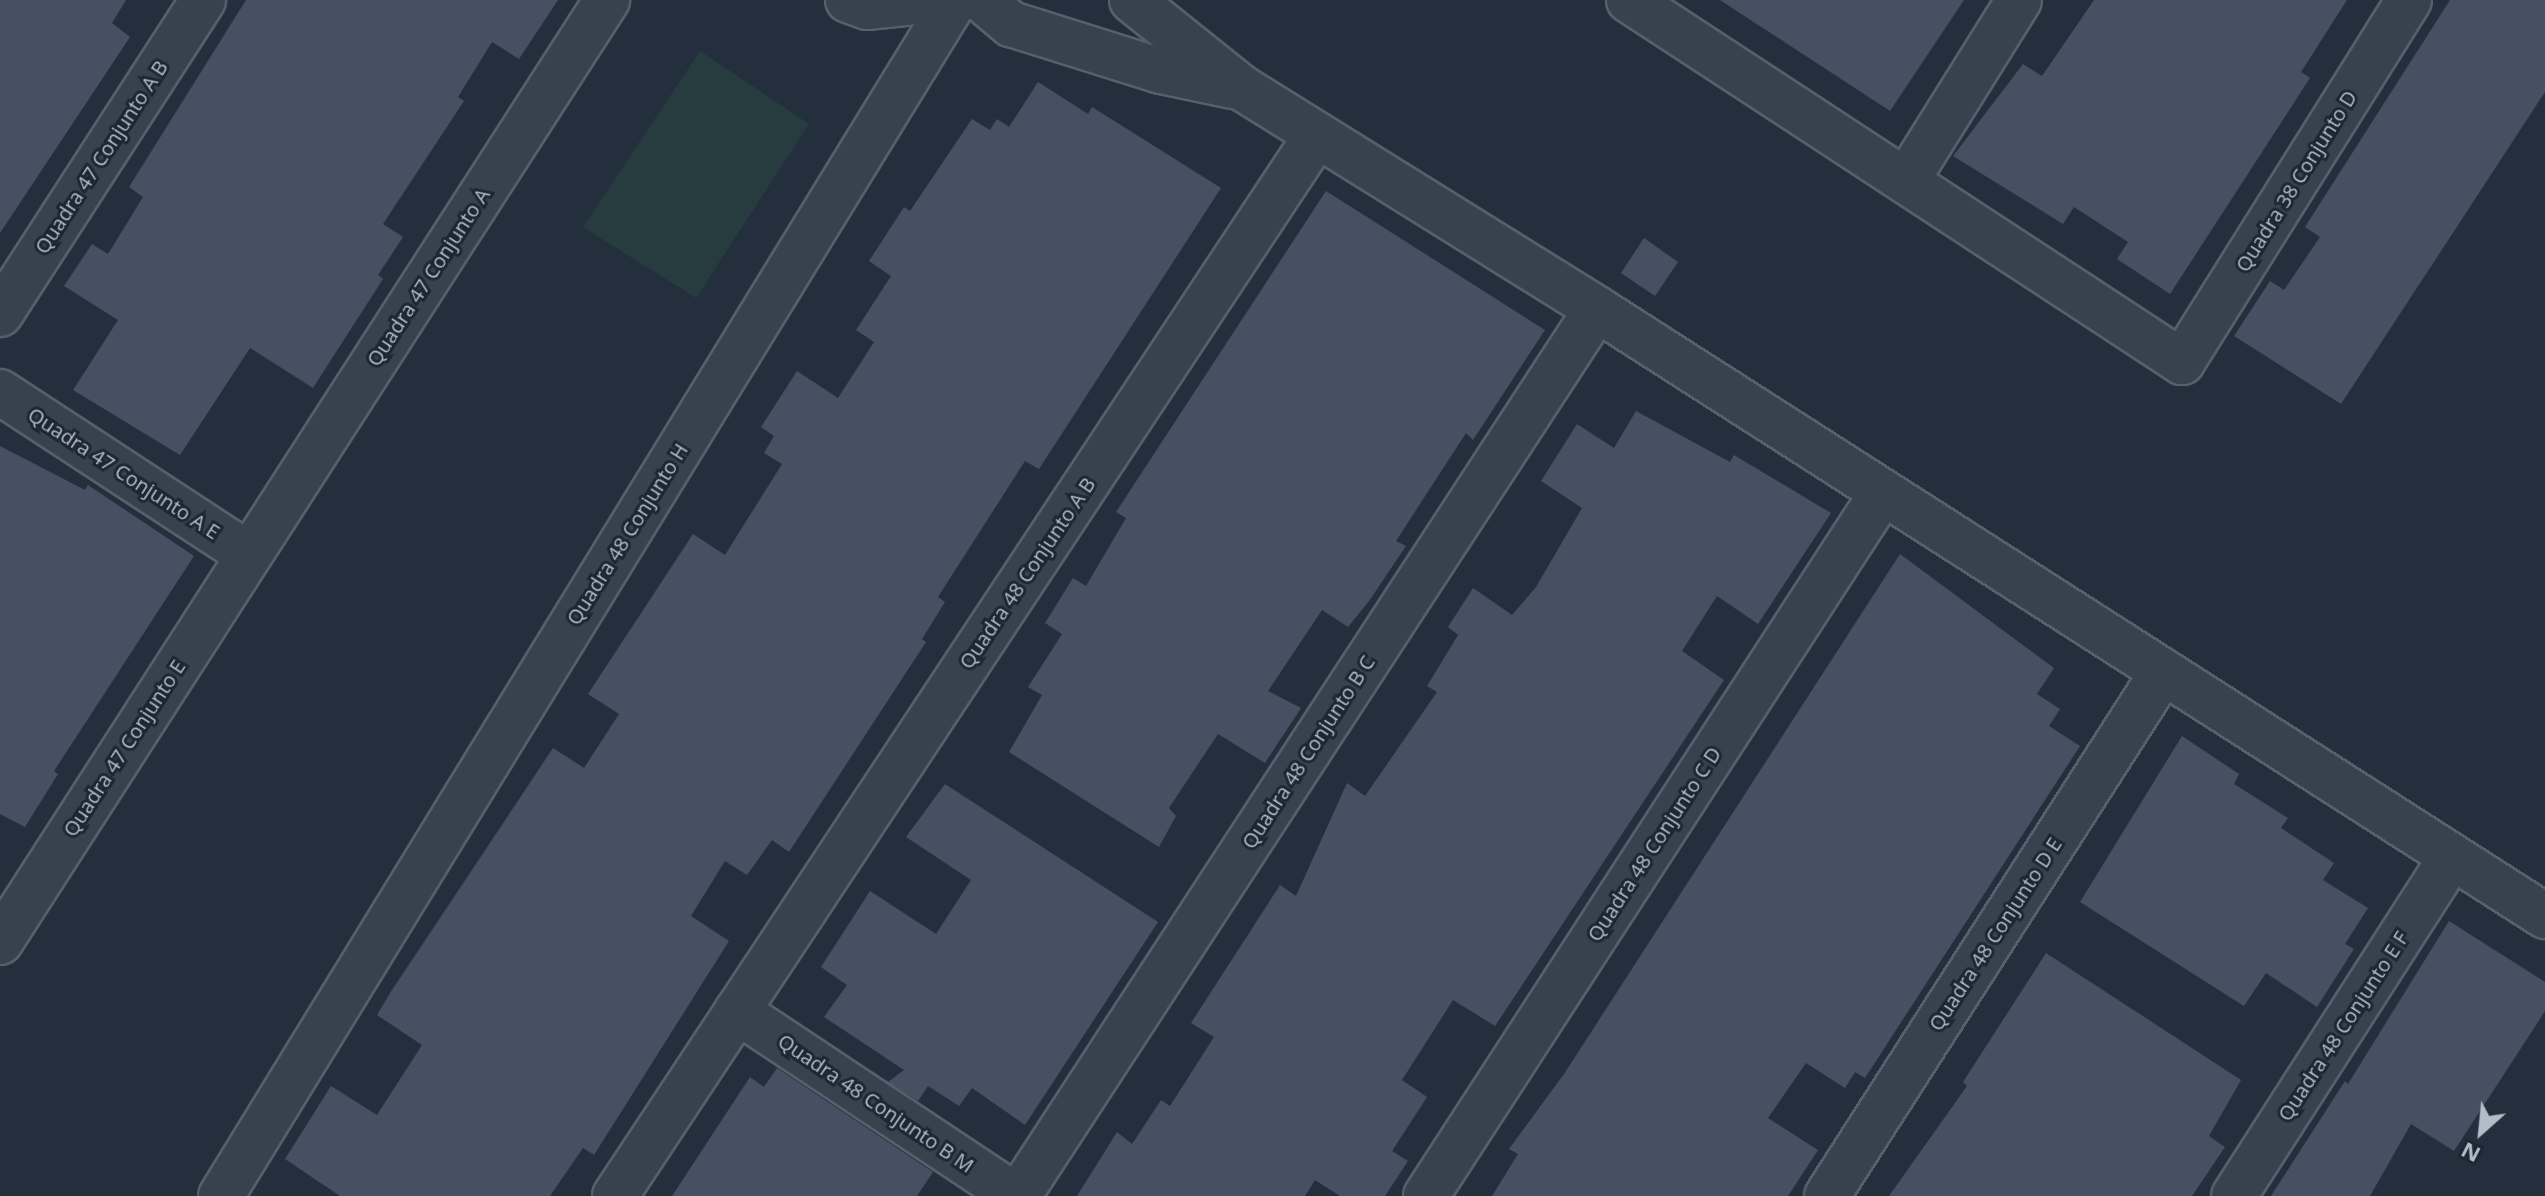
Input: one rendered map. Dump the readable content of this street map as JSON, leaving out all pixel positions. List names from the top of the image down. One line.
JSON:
{"streets":{"street":["Quadra 47 Conjunto A B","Quadra 38 Conjunto D","Quadra 47 Conjunto A","Quadra 47 Conjunto A E","Quadra 48 Conjunto H","Quadra 48 Conjunto A B","Quadra 47 Conjunto E","Quadra 48 Conjunto B C","Quadra 48 Conjunto C D","Quadra 48 Conjunto D E","Quadra 48 Conjunto E F","Quadra 48 Conjunto B M"]},"crossings":[["Quadra 47 Conjunto A","Quadra 47 Conjunto A E"],["Quadra 47 Conjunto A","Quadra 47 Conjunto E"],["Quadra 47 Conjunto A E","Quadra 47 Conjunto E"],["Quadra 48 Conjunto A B","Quadra 48 Conjunto B M"],["Quadra 48 Conjunto B C","Quadra 48 Conjunto B M"]],"north":"bottom left"}
